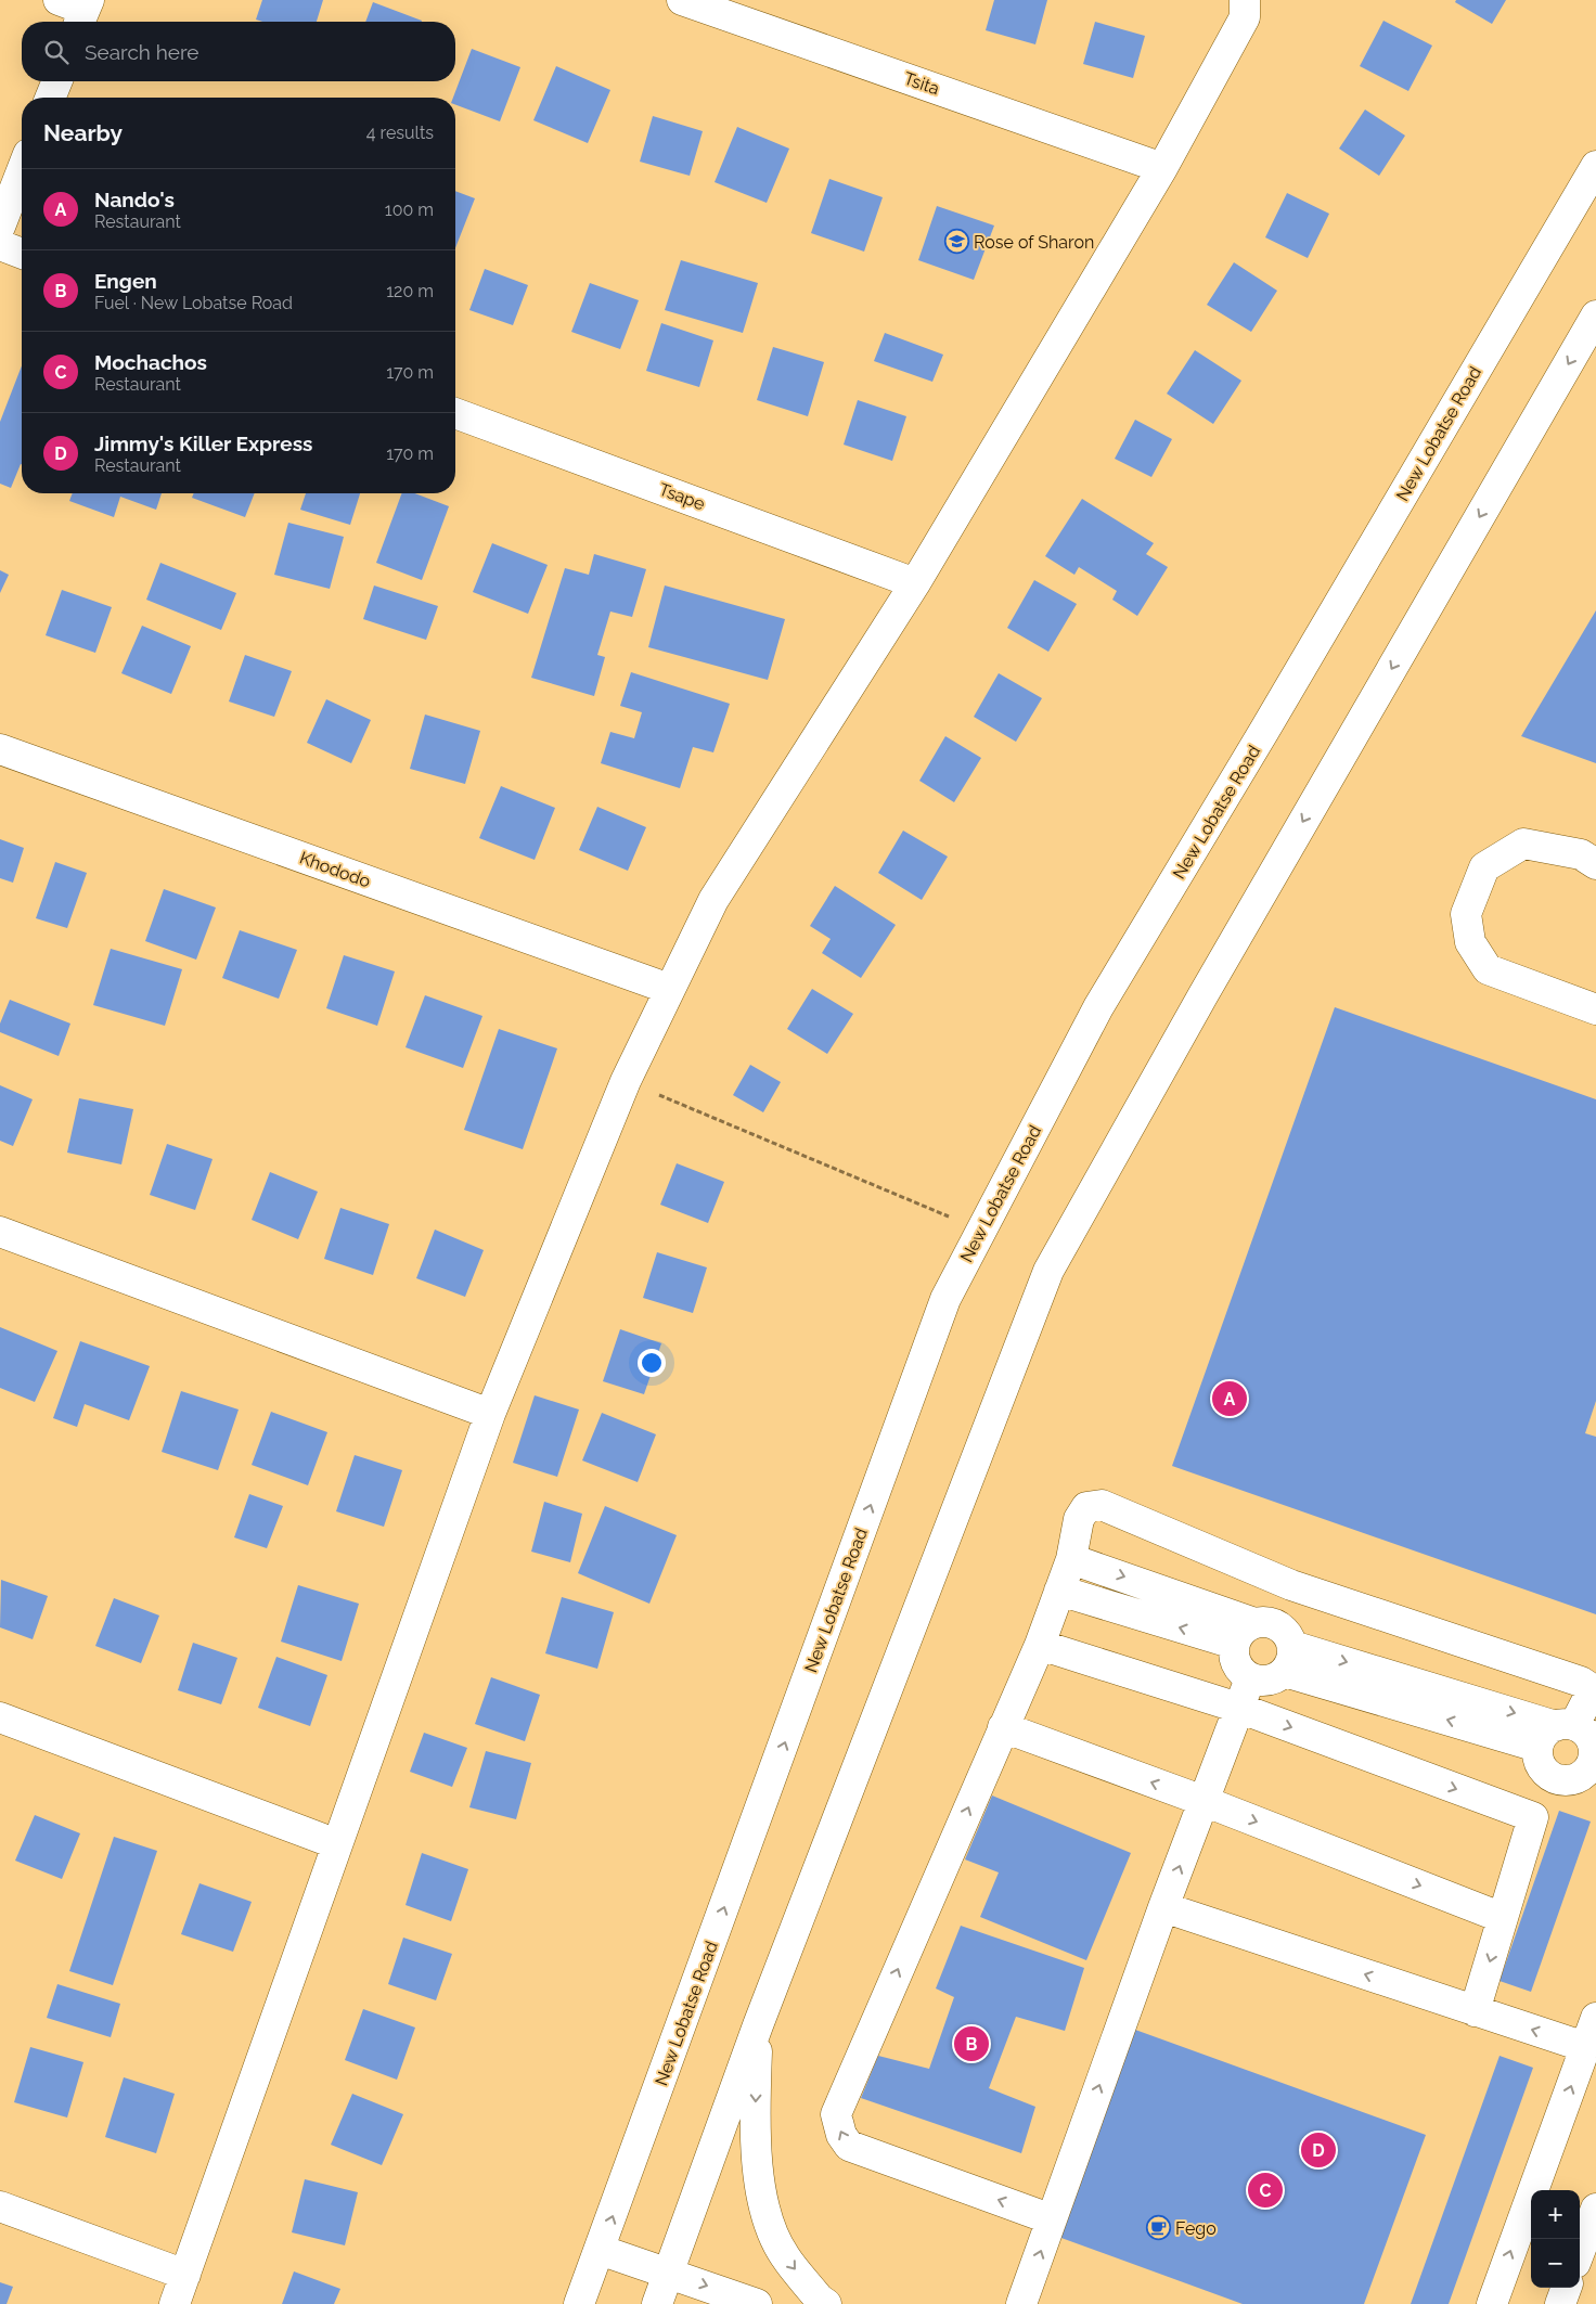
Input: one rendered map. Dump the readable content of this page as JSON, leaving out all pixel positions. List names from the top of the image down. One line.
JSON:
{"streets":{"street":["Tsita","New Lobatse Road","Tsape","Khododo"]},"places":{"school or university":["Rose of Sharon"],"cafe":["Fego"]},"page":{"search":"Search here","heading":["Nearby","4 results"],"list":[{"mark":"A","name":"Nando's","note":"Restaurant","value":"100 m"},{"mark":"B","name":"Engen","note":"Fuel · New Lobatse Road","value":"120 m"},{"mark":"C","name":"Mochachos","note":"Restaurant","value":"170 m"},{"mark":"D","name":"Jimmy's Killer Express","note":"Restaurant","value":"170 m"}],"pins":["A","B","D","C"],"map_buttons":["+","−"]}}
